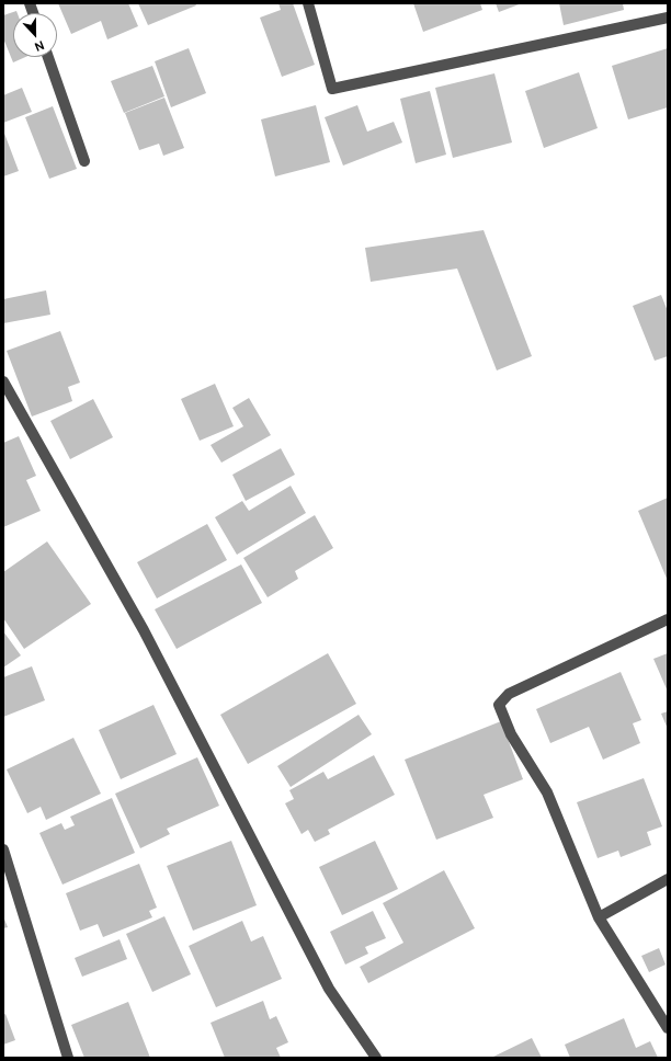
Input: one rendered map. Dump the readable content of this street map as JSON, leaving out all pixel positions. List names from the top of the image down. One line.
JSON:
{"north":"bottom"}
